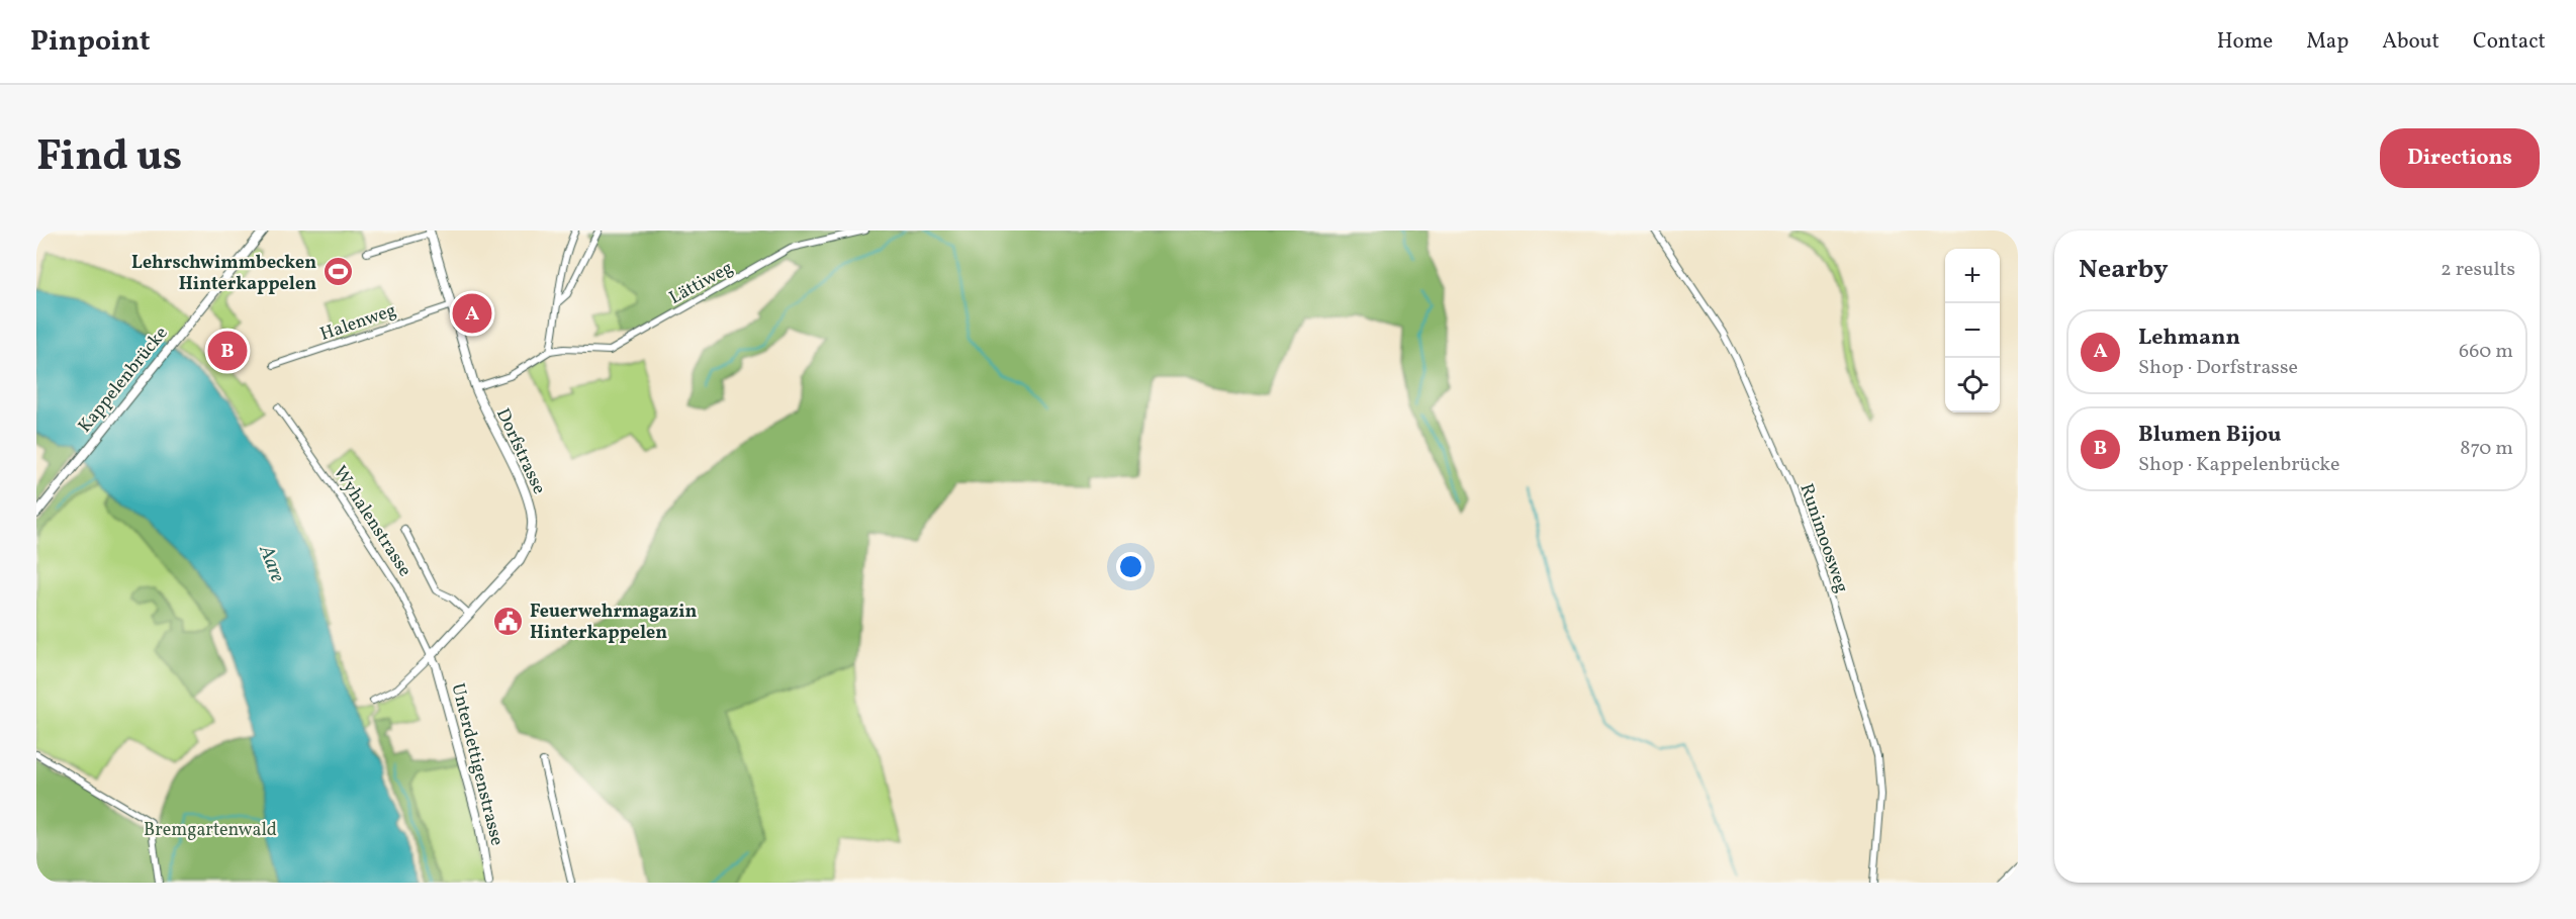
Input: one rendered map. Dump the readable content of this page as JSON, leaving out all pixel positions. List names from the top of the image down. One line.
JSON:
{"streets":{"street":["Lättiweg","Halenweg","Kappelenbrücke","Dorfstrasse","Wyhalenstrasse","Runimoosweg","Unterdettigenstrasse"]},"crossings":[["Halenweg","Dorfstrasse"],["Dorfstrasse","Wyhalenstrasse"],["Dorfstrasse","Unterdettigenstrasse"],["Wyhalenstrasse","Unterdettigenstrasse"]],"water":["Aare"],"parks":["Bremgartenwald"],"places":{"sports":["Lehrschwimmbecken Hinterkappelen"],"public building":["Feuerwehrmagazin Hinterkappelen"]},"page":{"header":"Pinpoint","nav":["Home","Map","About","Contact"],"title":"Find us","buttons":"Directions","heading":["Nearby","2 results"],"map_buttons":["+","−"],"pins":["A","B"],"list":[{"mark":"A","name":"Lehmann","note":"Shop · Dorfstrasse","value":"660 m"},{"mark":"B","name":"Blumen Bijou","note":"Shop · Kappelenbrücke","value":"870 m"}]}}
